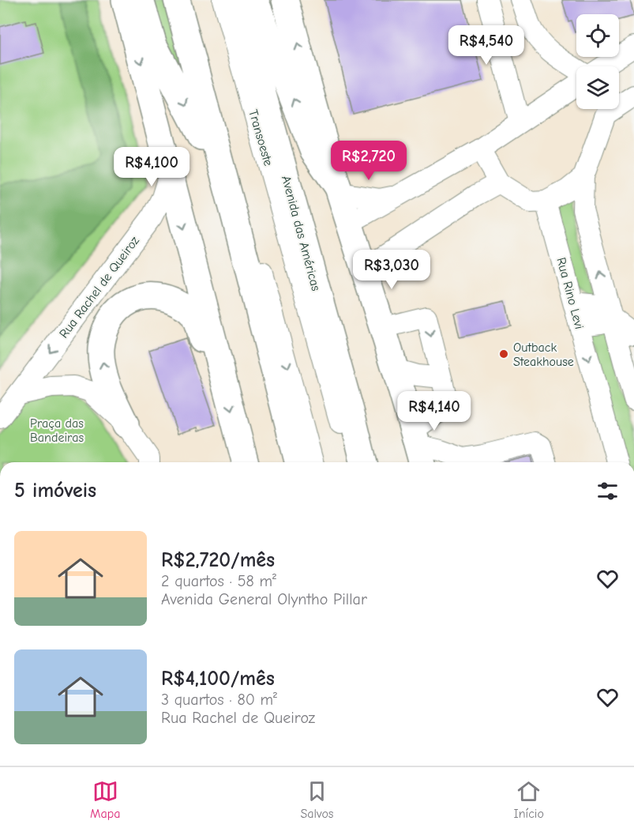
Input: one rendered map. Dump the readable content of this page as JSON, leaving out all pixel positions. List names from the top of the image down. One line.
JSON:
{"streets":{"main road":["Avenida das Américas"],"street":["Transoeste","Rua Rachel de Queiroz","Rua Rino Levi"]},"one_way":["Rua Rachel de Queiroz"],"parks":["Praça das Bandeiras"],"places":["Outback Steakhouse"],"page":{"price":["R$4,540","R$2,720","R$4,100","R$3,030","R$4,140"],"heading":"5 imóveis","list":[{"name":"R$2,720/mês","note":"2 quartos · 58 m² · Avenida General Olyntho Pillar"},{"name":"R$4,100/mês","note":"3 quartos · 80 m² · Rua Rachel de Queiroz"}],"tabs":["Mapa","Salvos","Início"]}}
